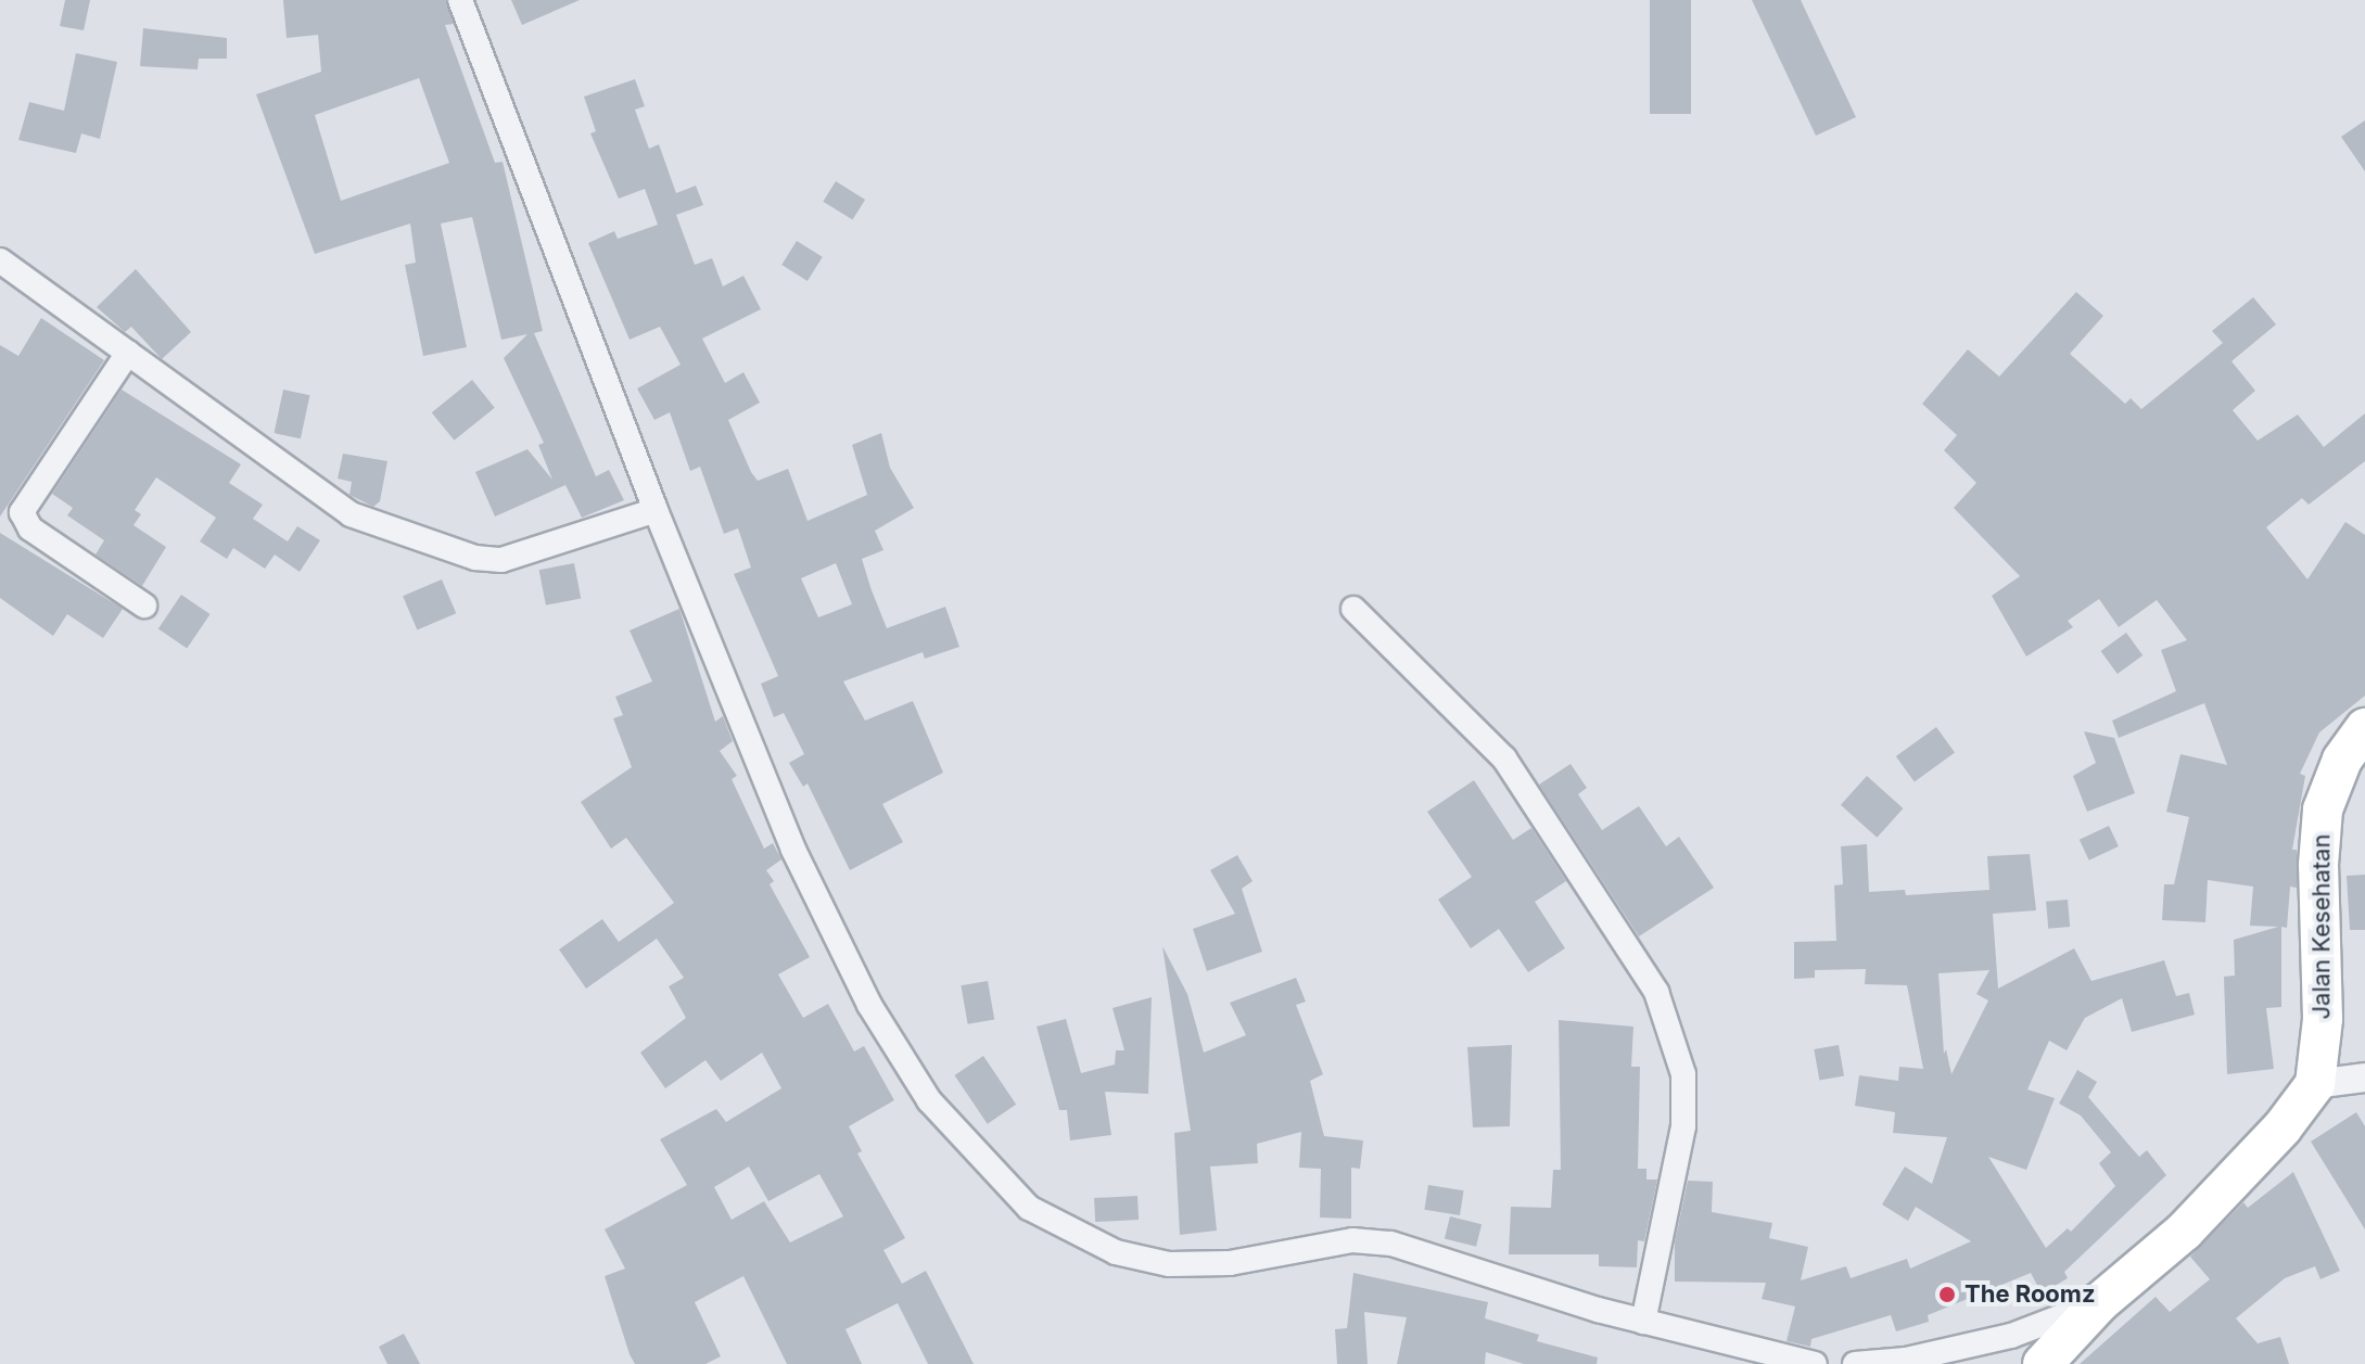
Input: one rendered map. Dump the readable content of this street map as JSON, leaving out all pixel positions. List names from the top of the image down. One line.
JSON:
{"streets":{"highway":["Jalan Kesehatan"]},"places":["The Roomz"]}
